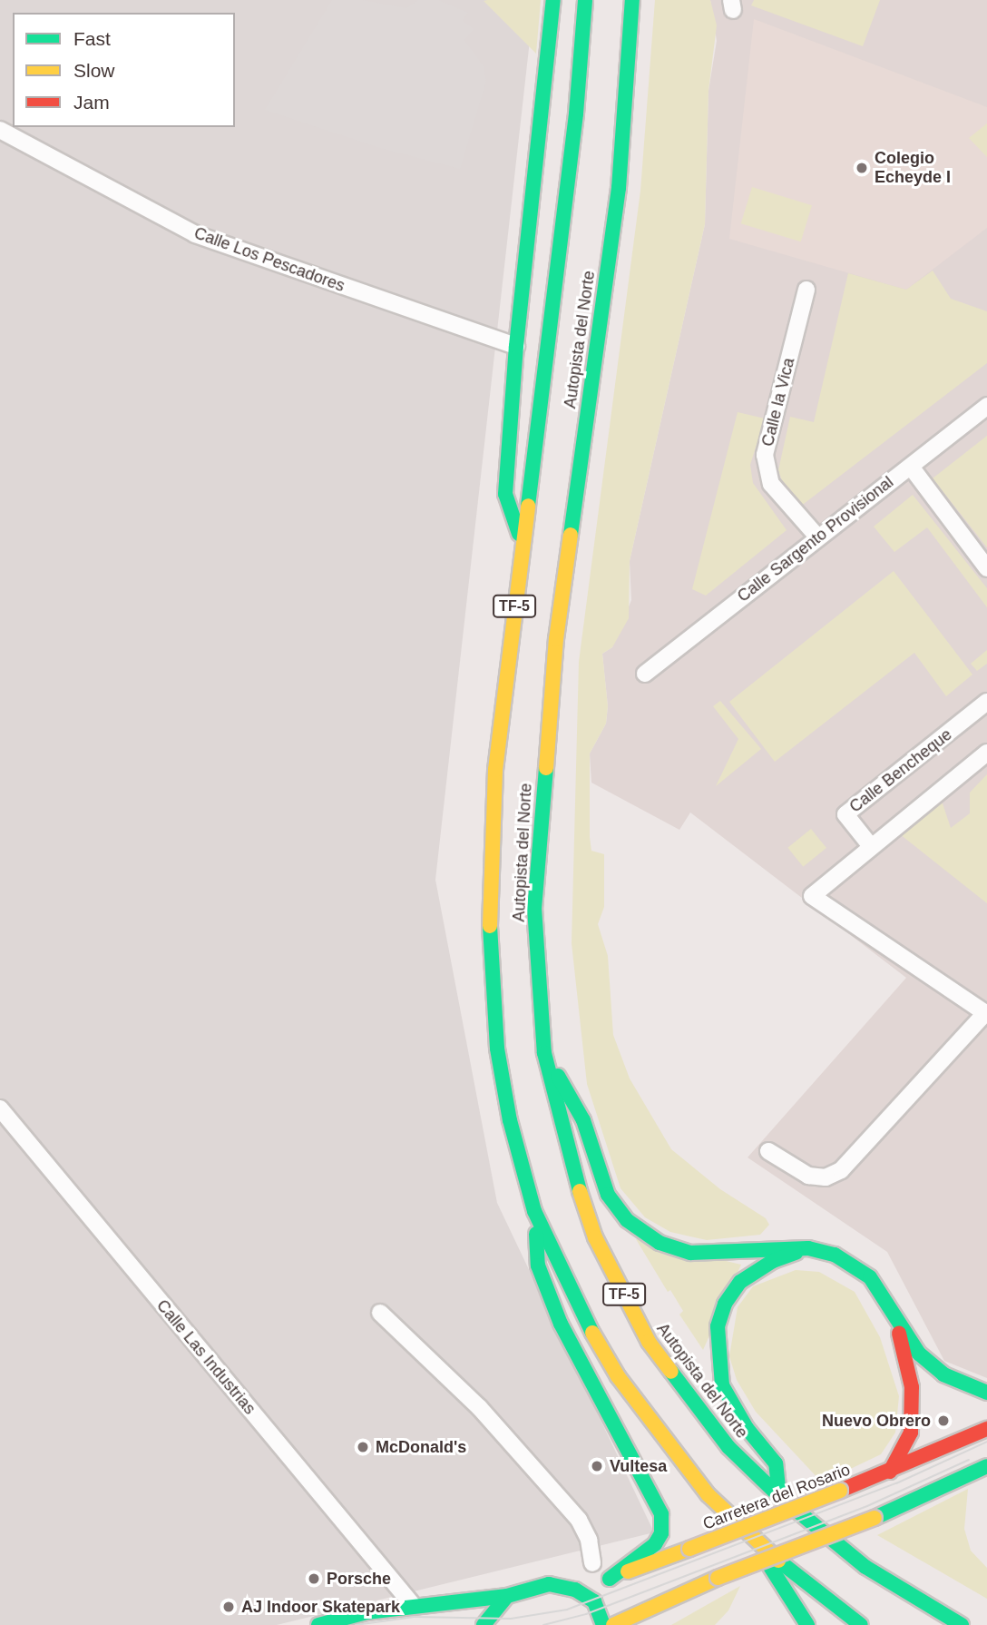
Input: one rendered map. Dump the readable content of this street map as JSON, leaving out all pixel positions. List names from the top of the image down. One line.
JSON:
{"streets":{"main road":["Autopista del Norte","TF-5","Carretera del Rosario"],"street":["Calle Los Pescadores","Calle la Vica","Calle Sargento Provisional","Calle Bencheque","Calle Las Industrias"]},"crossings":[["Calle la Vica","Calle Sargento Provisional"]],"places":["Colegio Echeyde I","Nuevo Obrero","McDonald's","Vultesa","Porsche","AJ Indoor Skatepark"],"legend":["Fast","Slow","Jam"]}
